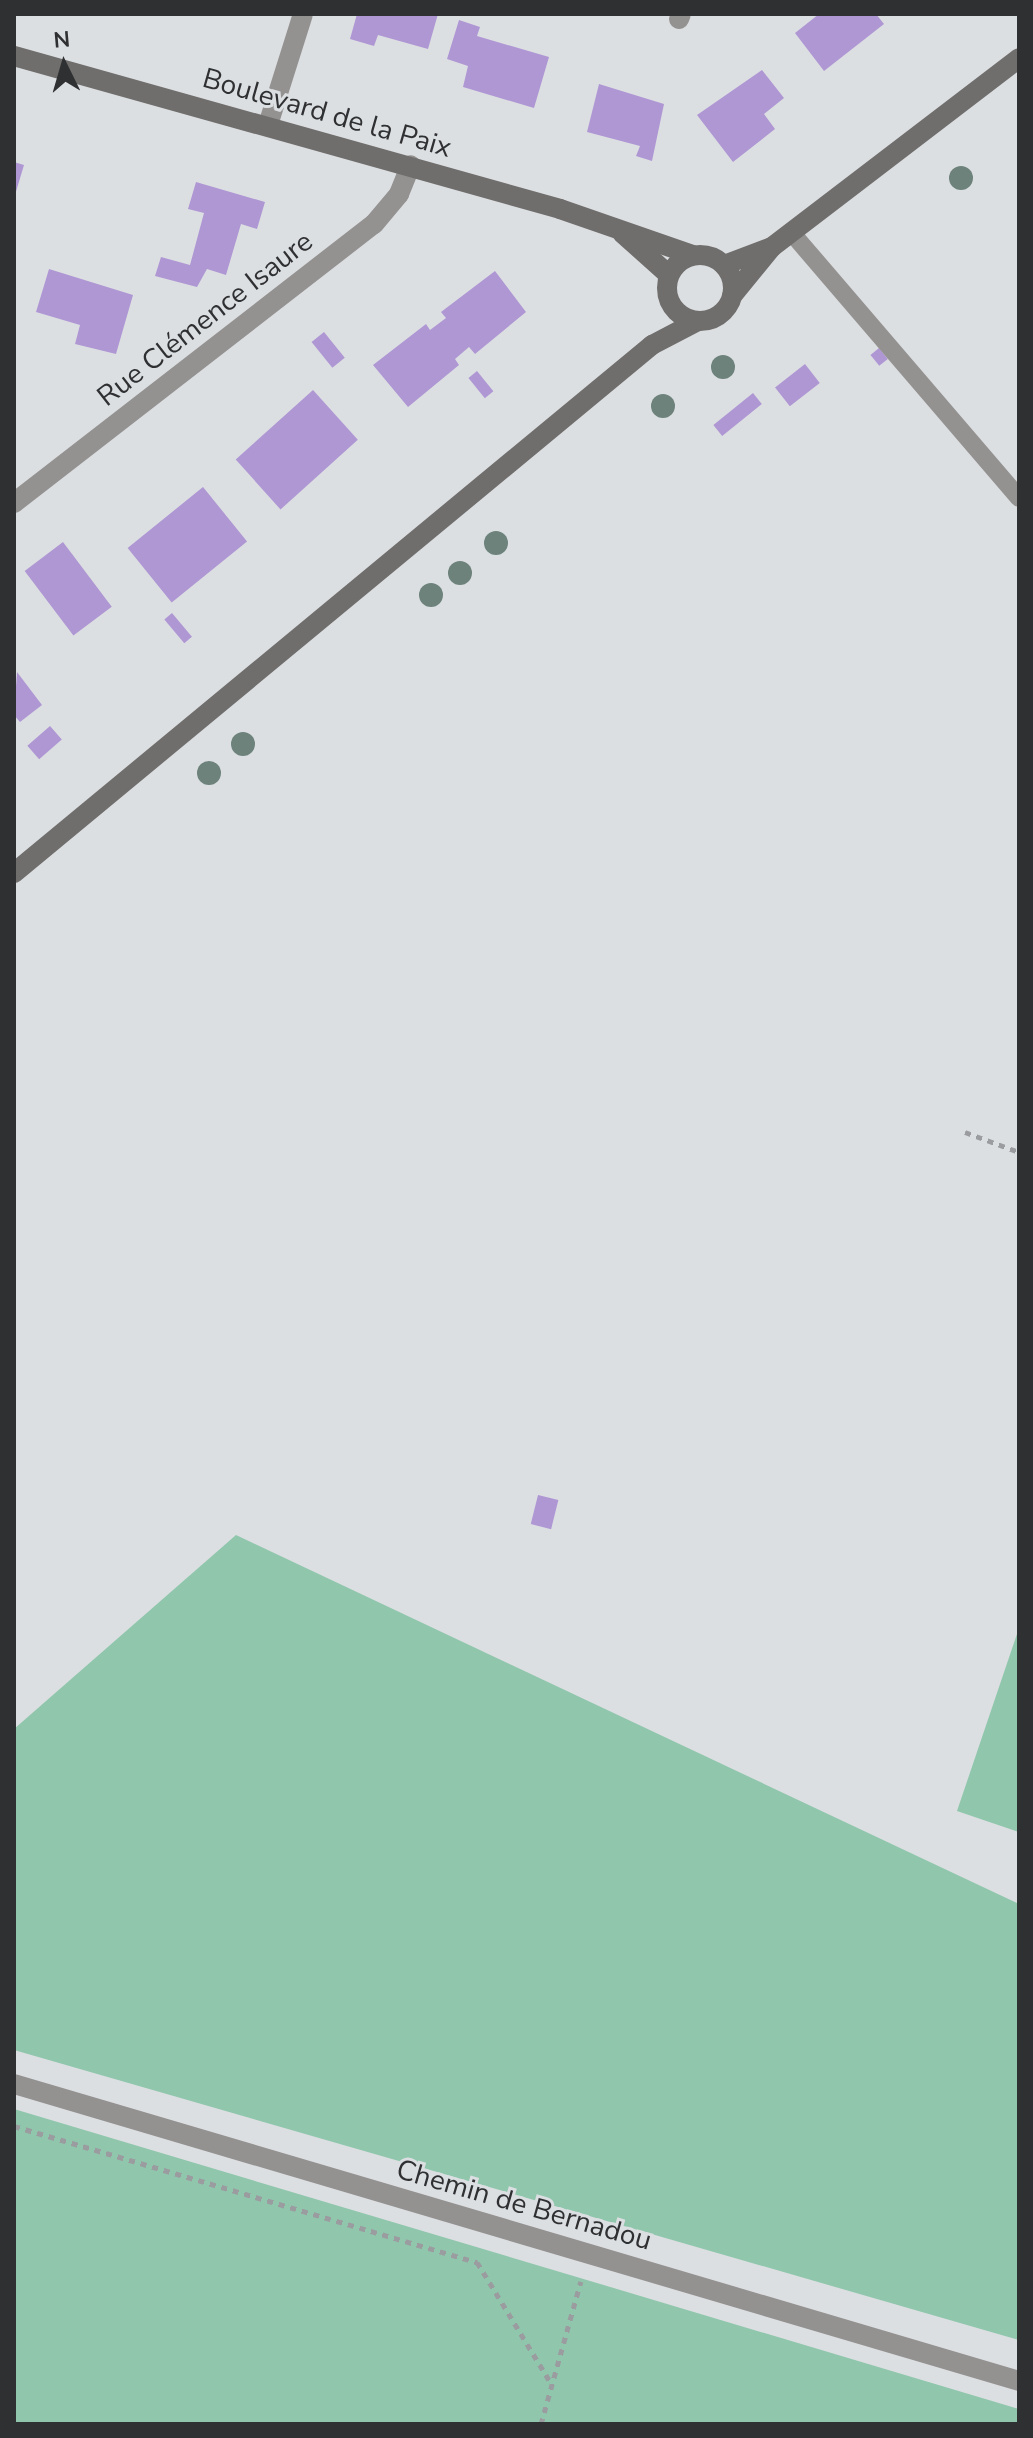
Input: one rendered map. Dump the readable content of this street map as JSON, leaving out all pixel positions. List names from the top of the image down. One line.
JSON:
{"streets":{"main road":["Boulevard de la Paix"],"street":["Rue Clémence Isaure","Chemin de Bernadou"]},"crossings":[["Boulevard de la Paix","Rue Clémence Isaure"]],"north":"top"}
